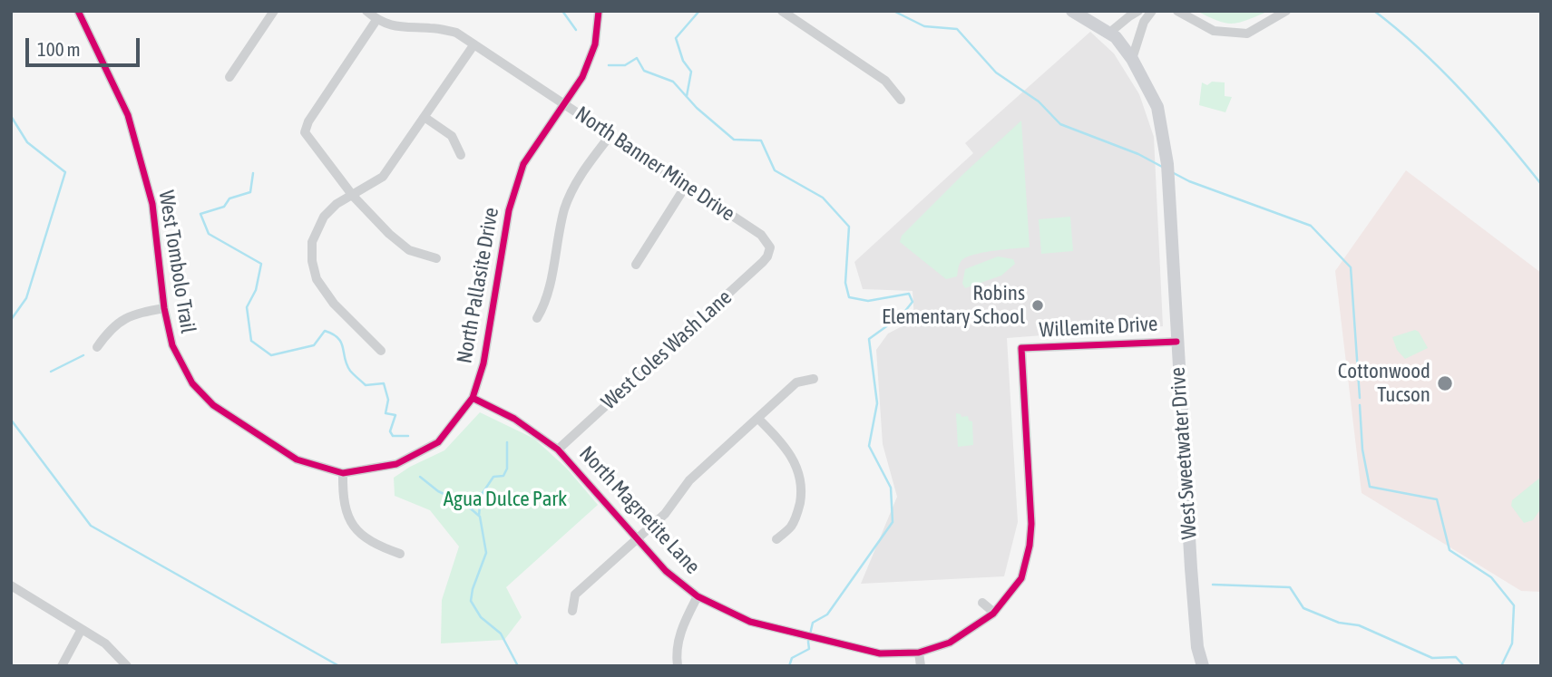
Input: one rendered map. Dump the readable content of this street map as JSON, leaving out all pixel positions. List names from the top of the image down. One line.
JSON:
{"streets":{"street":["North Banner Mine Drive","West Tombolo Trail","North Pallasite Drive","Willemite Drive","West Coles Wash Lane","West Sweetwater Drive","North Magnetite Lane"]},"crossings":[["North Banner Mine Drive","North Pallasite Drive"],["North Banner Mine Drive","West Coles Wash Lane"],["West Tombolo Trail","North Pallasite Drive"],["West Tombolo Trail","North Magnetite Lane"],["North Pallasite Drive","North Magnetite Lane"],["Willemite Drive","West Sweetwater Drive"],["Willemite Drive","North Magnetite Lane"],["West Coles Wash Lane","North Magnetite Lane"]],"parks":["Agua Dulce Park"],"places":["Robins Elementary School","Cottonwood Tucson"],"scale_bar":"100 m"}
